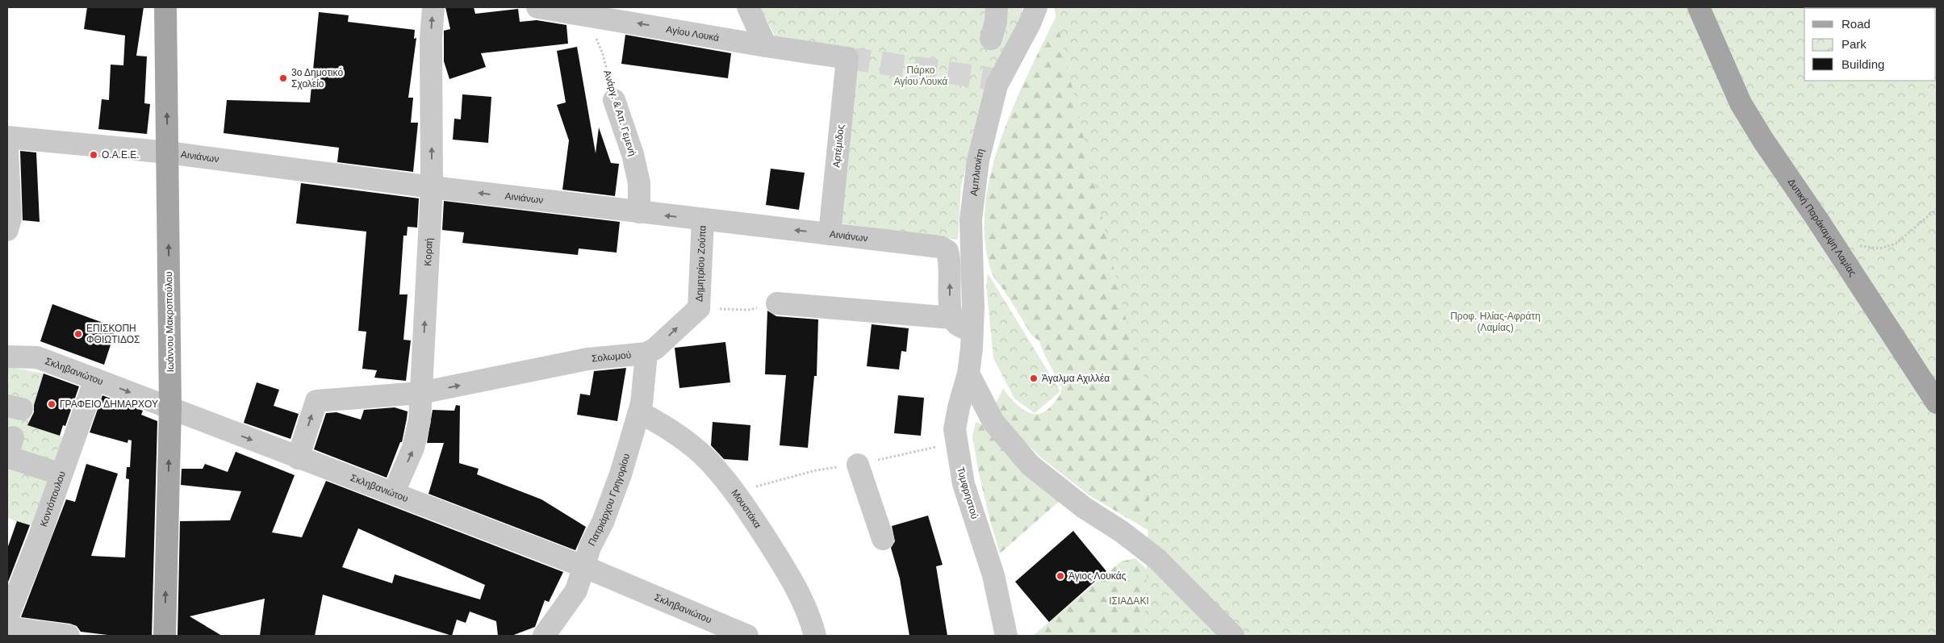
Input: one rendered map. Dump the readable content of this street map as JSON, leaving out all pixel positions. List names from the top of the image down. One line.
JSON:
{"streets":{"main road":["Δυτική Παράκαμψη Λαμίας","Ιωάννου Μακροπούλου"],"street":["Αγίου Λουκά","Ανάργ. & Απ. Γεμενή","Αρτέμιδος","Αινιάνων","Αμπλιανίτη","Κοραή","Δημητρίου Ζούπα","Σολωμού","Σκληβανιώτου","Τυμφρηστού","Κοντόπουλου","Πατριάρχου Γρηγορίου","Μουστάκα"]},"crossings":[["Αγίου Λουκά","Ανάργ. & Απ. Γεμενή"],["Αγίου Λουκά","Αρτέμιδος"],["Ανάργ. & Απ. Γεμενή","Αινιάνων"],["Αρτέμιδος","Αινιάνων"],["Αινιάνων","Κοραή"],["Αινιάνων","Δημητρίου Ζούπα"],["Αινιάνων","Ιωάννου Μακροπούλου"],["Αμπλιανίτη","Τυμφρηστού"],["Κοραή","Σολωμού"],["Κοραή","Σκληβανιώτου"],["Δημητρίου Ζούπα","Σολωμού"],["Ιωάννου Μακροπούλου","Σκληβανιώτου"],["Σολωμού","Σκληβανιώτου"],["Σολωμού","Πατριάρχου Γρηγορίου"],["Σκληβανιώτου","Κοντόπουλου"],["Σκληβανιώτου","Πατριάρχου Γρηγορίου"],["Πατριάρχου Γρηγορίου","Μουστάκα"]],"one_way":["Αγίου Λουκά","Αινιάνων","Κοραή","Ιωάννου Μακροπούλου","Σολωμού"],"parks":["Πάρκο Αγίου Λουκά","Προφ. Ηλίας-Αφράτη (Λαμίας)","ΙΣΙΑΔΑΚΙ"],"places":["3ο Δημοτικό Σχολείο","Ο.Α.Ε.Ε.","ΕΠΙΣΚΟΠΗ ΦΘΙΩΤΙΔΟΣ","Άγαλμα Αχιλλέα","ΓΡΑΦΕΙΟ ΔΗΜΑΡΧΟΥ","Άγιος Λουκάς"],"legend":["Road","Park","Building"]}
